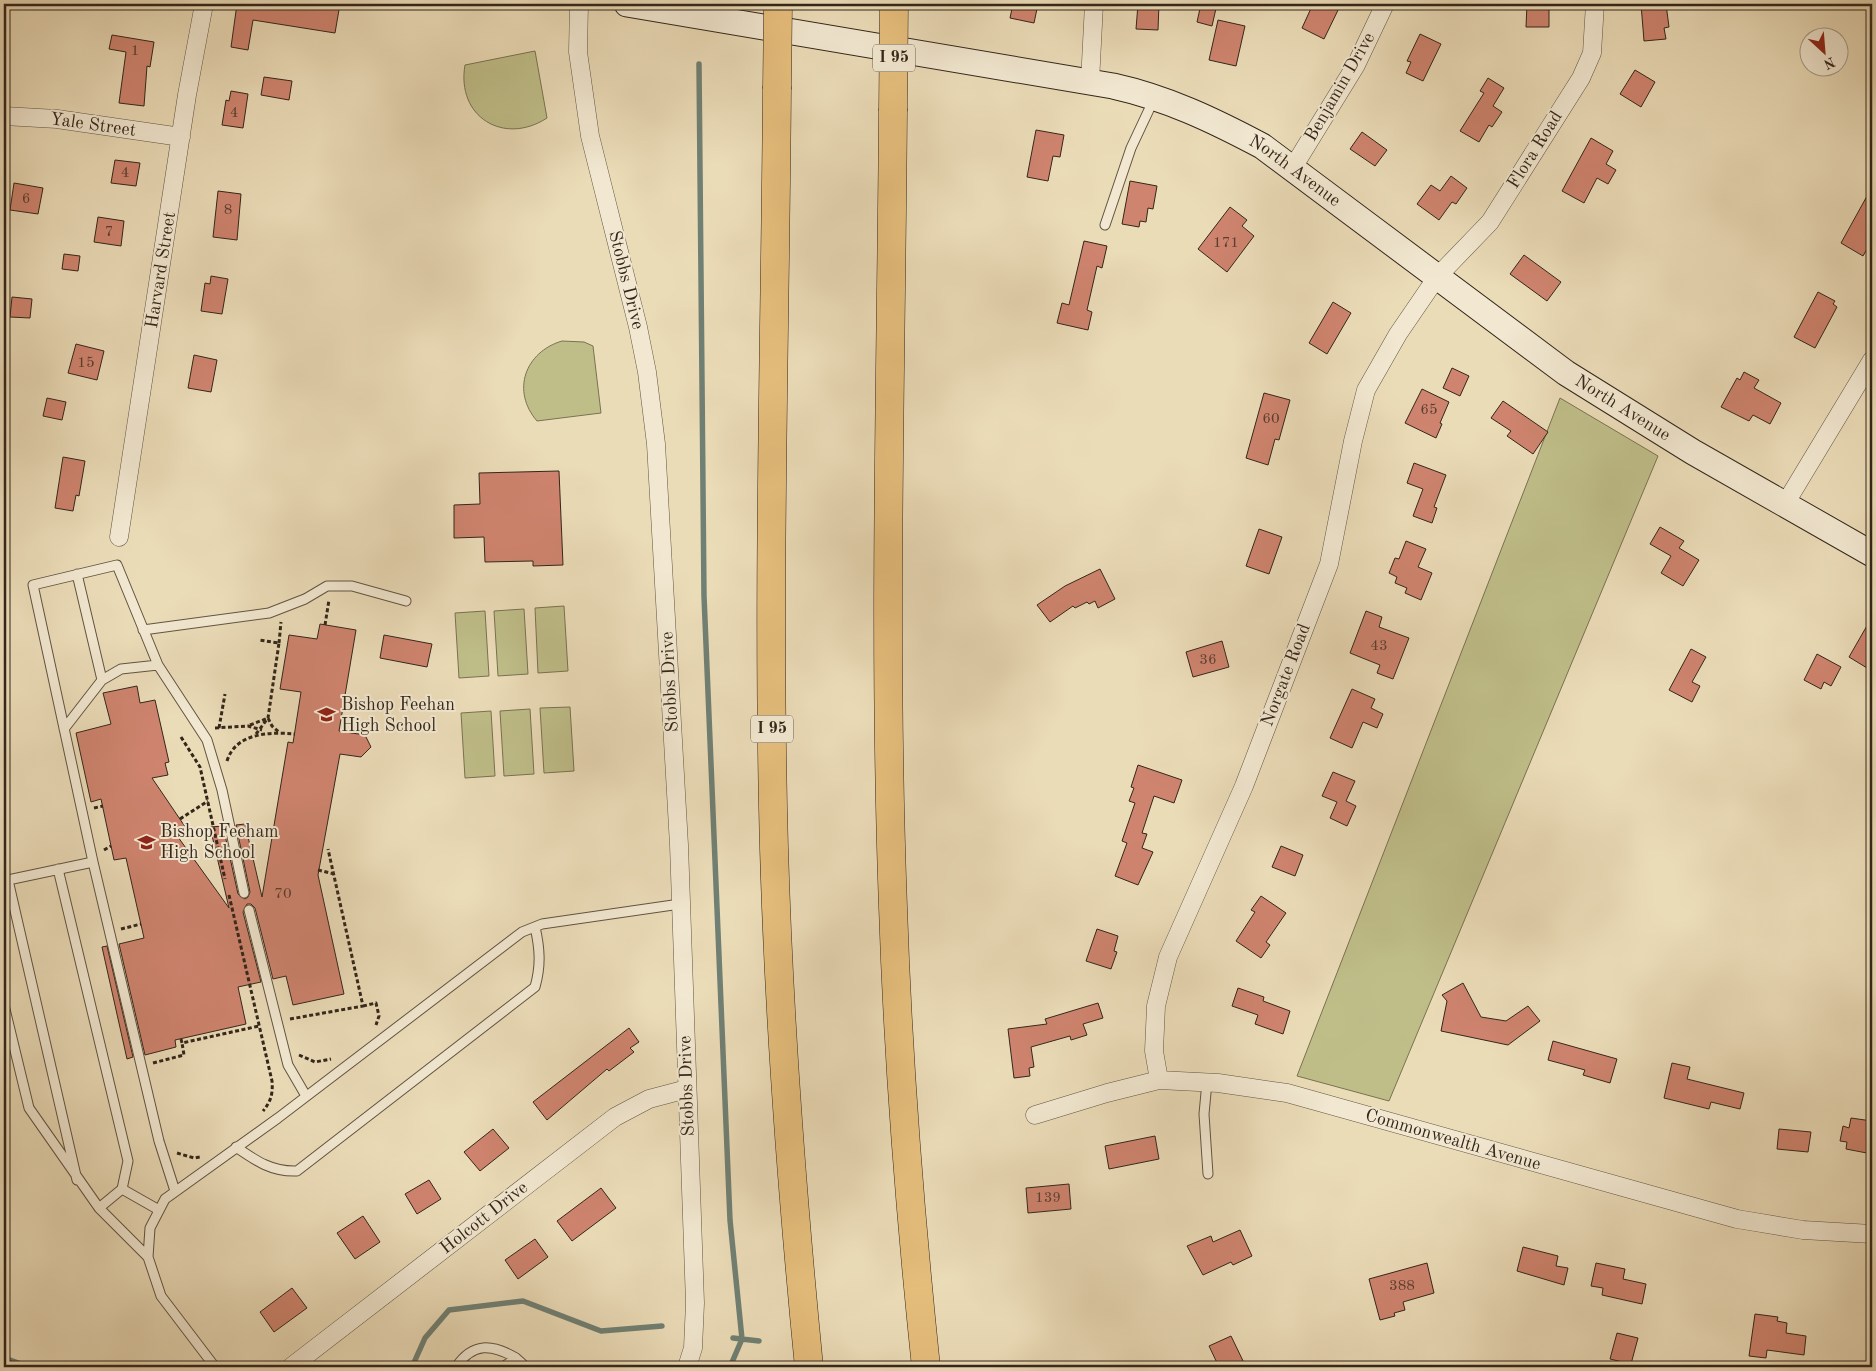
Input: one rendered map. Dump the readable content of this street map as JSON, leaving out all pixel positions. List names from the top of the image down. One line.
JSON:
{"streets":{"highway":["I 95"],"main road":["North Avenue"],"street":["Benjamin Drive","Yale Street","Flora Road","Harvard Street","Stobbs Drive","Norgate Road","Commonwealth Avenue","Holcott Drive"]},"crossings":[["Benjamin Drive","North Avenue"],["Yale Street","Harvard Street"],["Flora Road","North Avenue"],["Flora Road","Norgate Road"],["North Avenue","Norgate Road"],["Stobbs Drive","Holcott Drive"],["Norgate Road","Commonwealth Avenue"]],"places":{"school or university":["Bishop Feehan High School","Bishop Feeham High School"]},"house_numbers":["1","4","4","6","8","7","171","15","65","60","43","36","70","139","388"],"north":"bottom right"}
